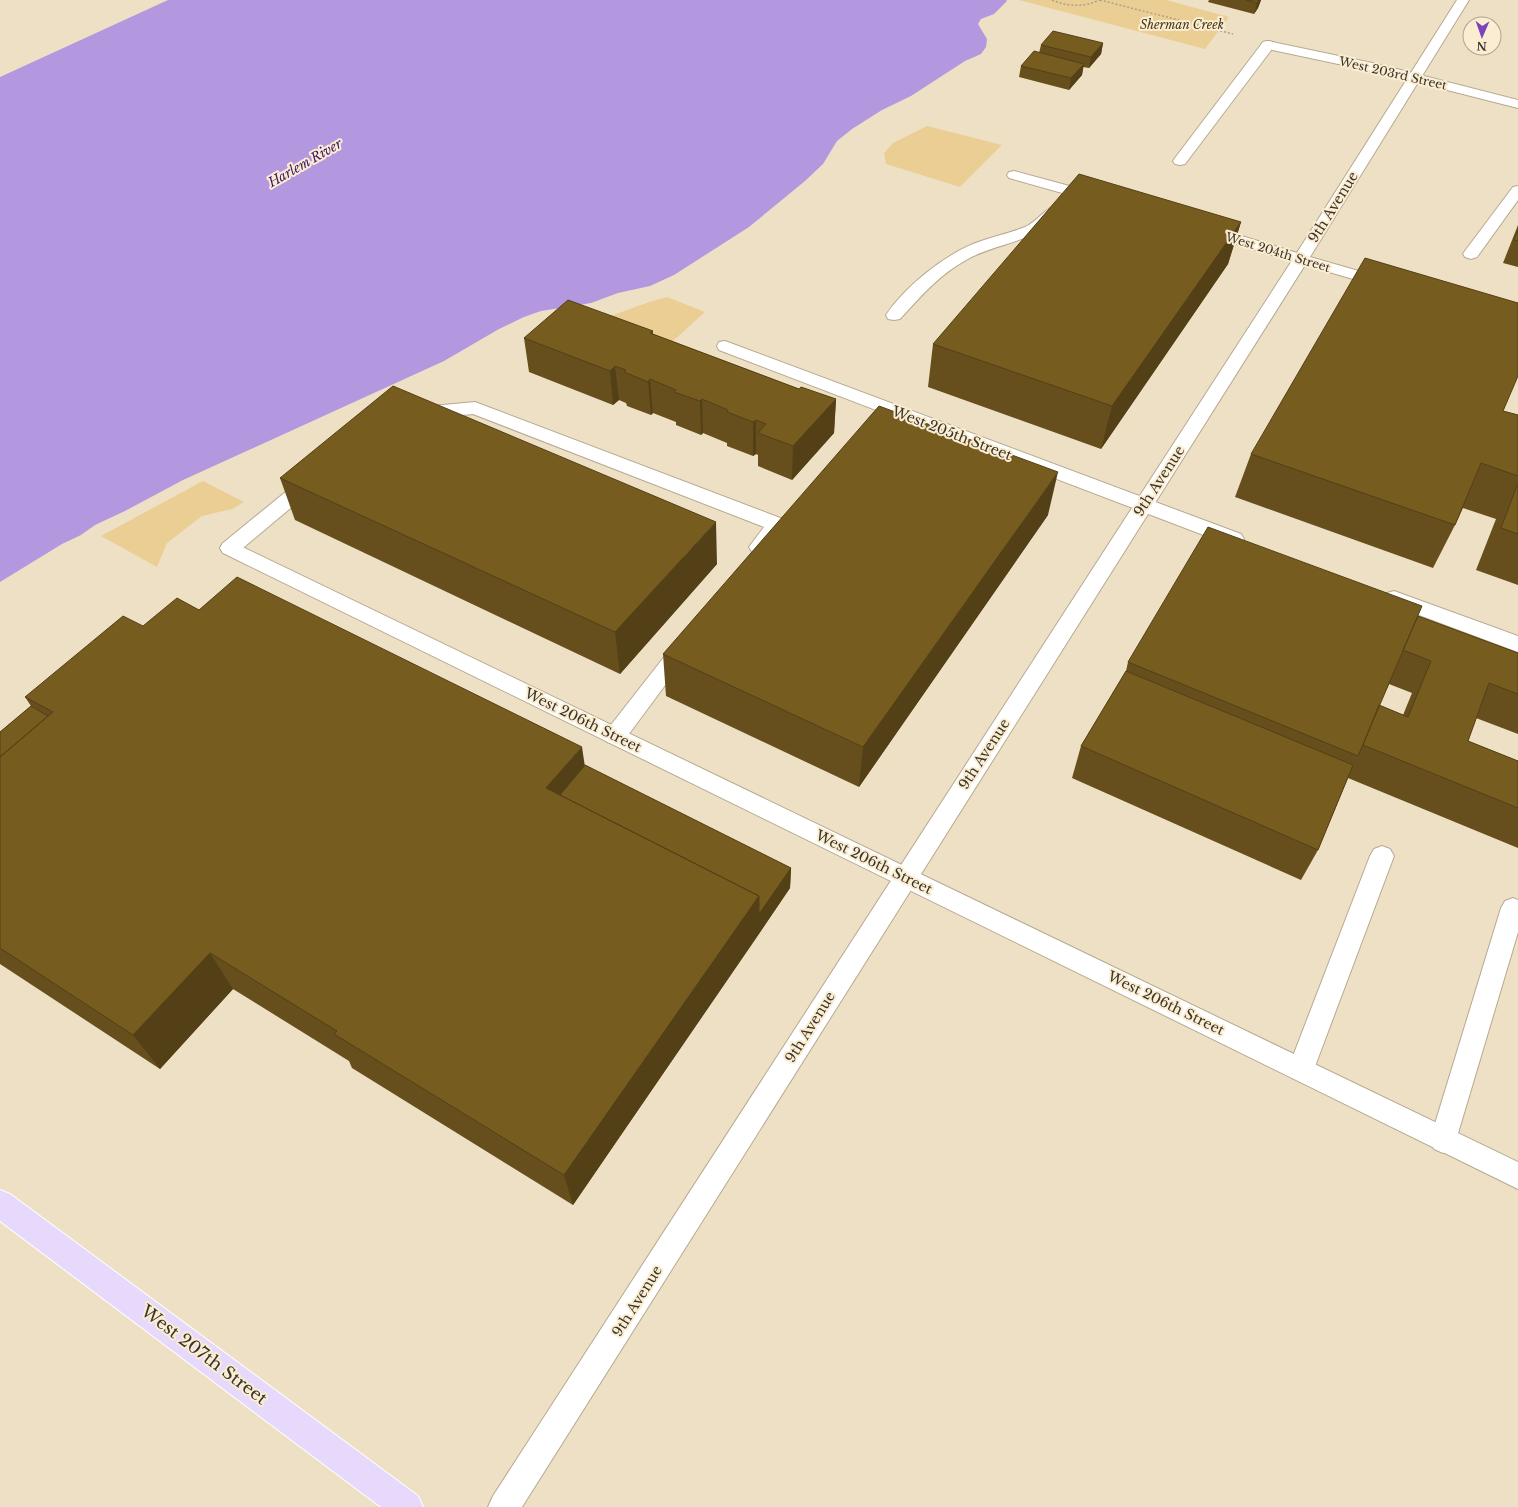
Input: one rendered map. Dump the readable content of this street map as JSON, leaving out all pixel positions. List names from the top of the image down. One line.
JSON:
{"streets":{"main road":["West 207th Street"],"street":["West 203rd Street","9th Avenue","West 204th Street","West 205th Street","West 206th Street"]},"crossings":[["West 203rd Street","9th Avenue"],["9th Avenue","West 204th Street"],["9th Avenue","West 205th Street"],["9th Avenue","West 206th Street"]],"water":["Harlem River"],"parks":["Sherman Creek"],"north":"bottom"}
